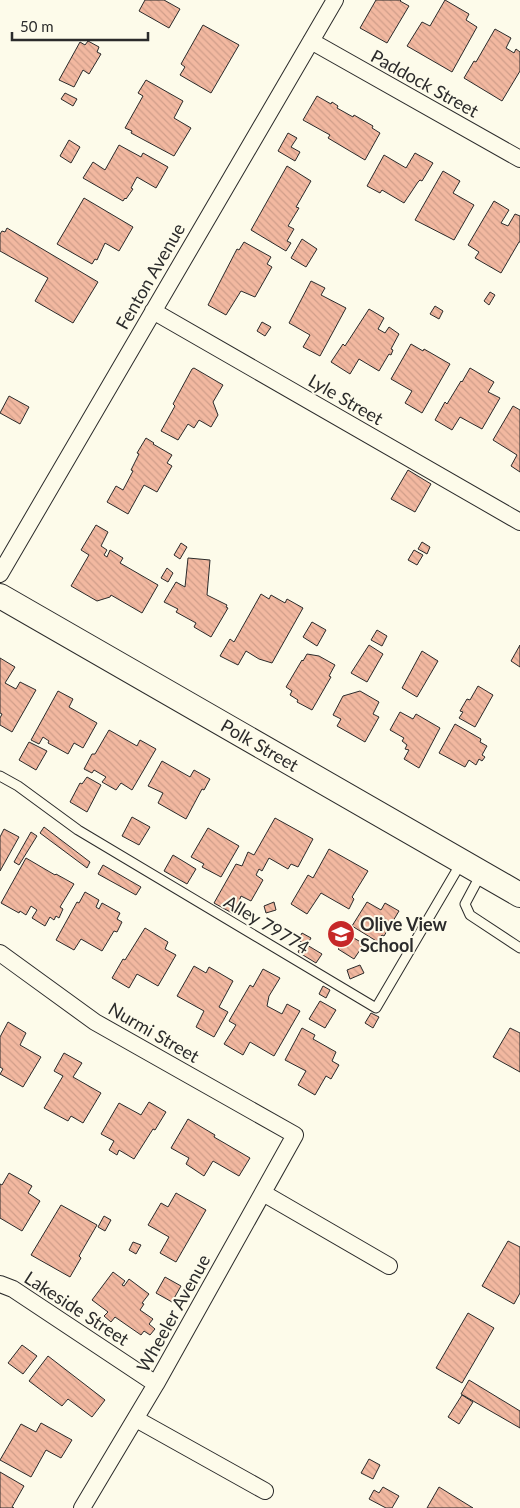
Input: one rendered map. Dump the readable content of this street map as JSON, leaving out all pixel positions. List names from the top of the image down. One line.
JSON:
{"streets":{"street":["Paddock Street","Fenton Avenue","Lyle Street","Polk Street","Nurmi Street","Lakeside Street","Wheeler Avenue"],"lane":["Alley 79774"]},"crossings":[["Paddock Street","Fenton Avenue"],["Fenton Avenue","Lyle Street"],["Polk Street","Alley 79774"],["Nurmi Street","Wheeler Avenue"],["Lakeside Street","Wheeler Avenue"]],"places":{"school or university":["Olive View School"]},"scale_bar":"50 m"}
